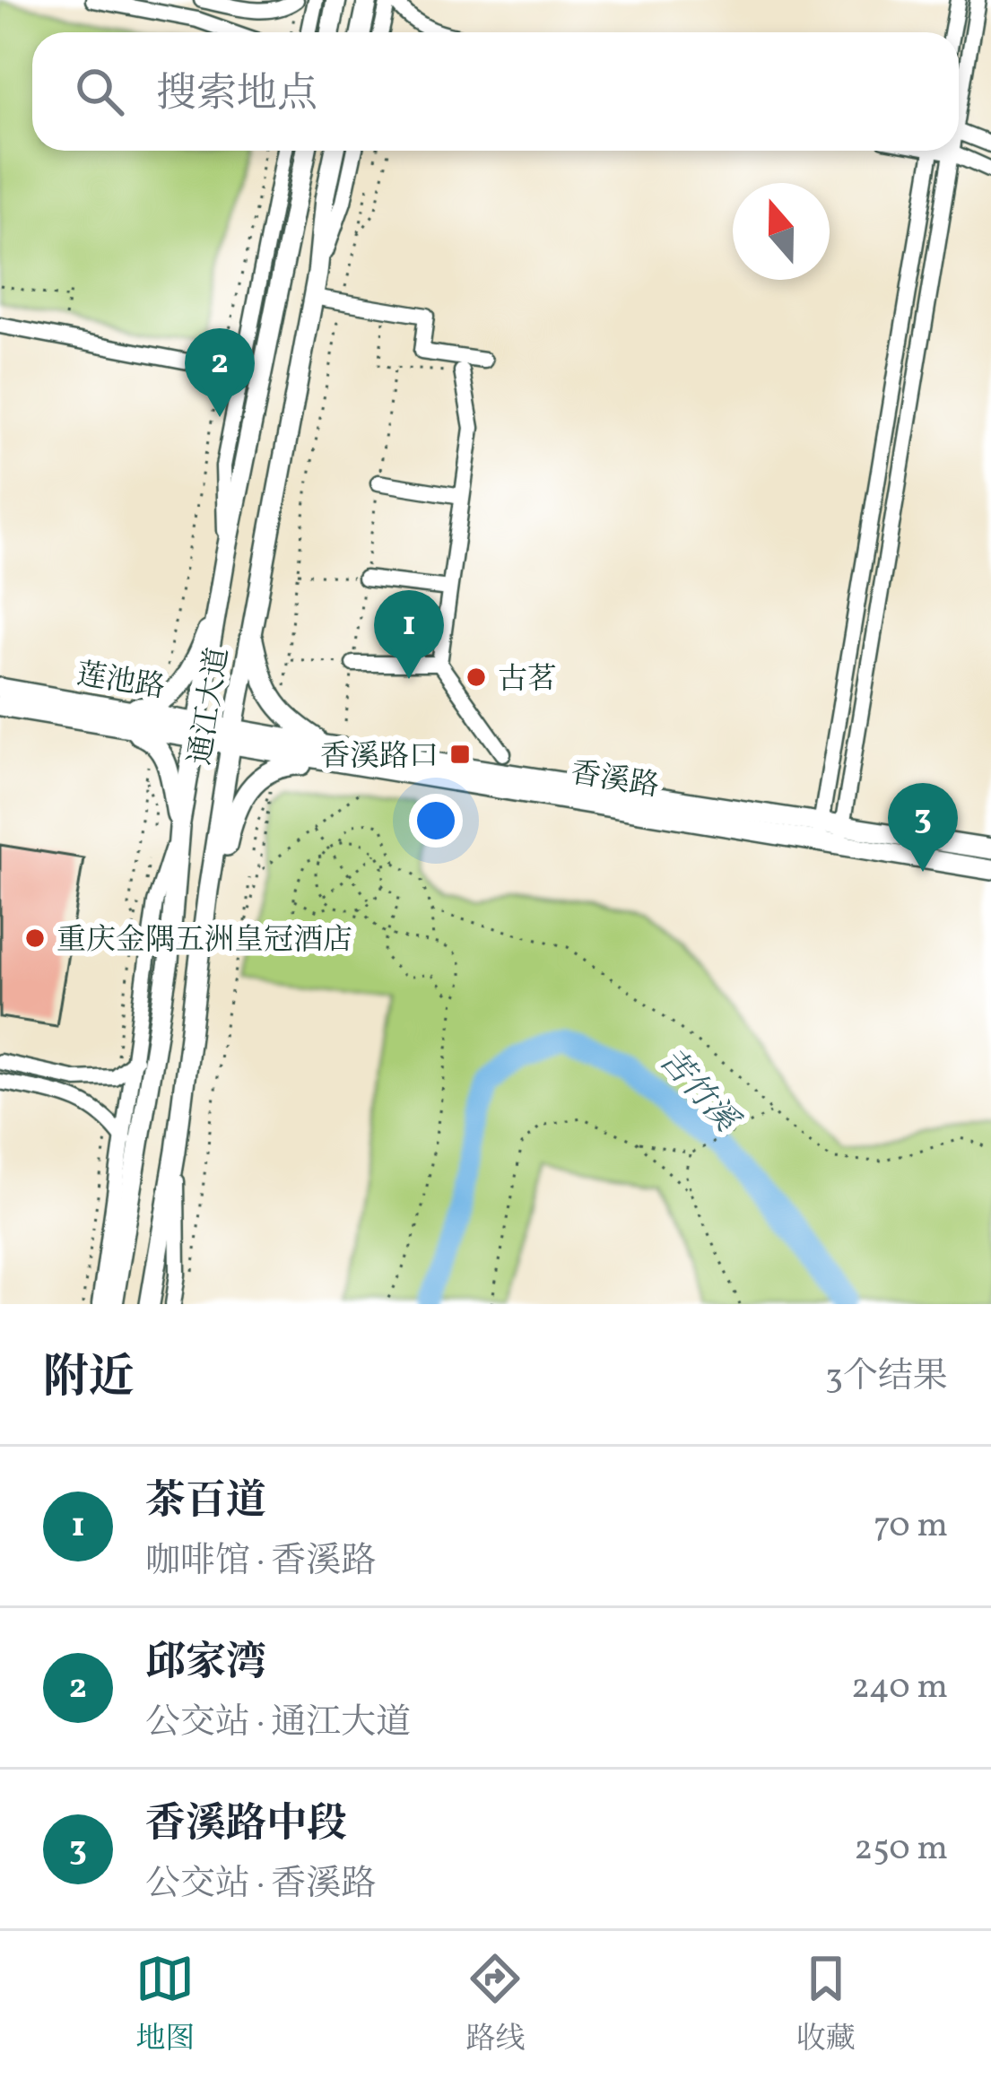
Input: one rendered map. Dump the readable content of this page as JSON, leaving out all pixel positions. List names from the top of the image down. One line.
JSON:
{"streets":{"main road":["莲池路","通江大道","香溪路"]},"crossings":[["莲池路","通江大道"],["莲池路","香溪路"],["通江大道","香溪路"]],"water":["苦竹溪"],"places":{"other":["古茗","重庆金隅五洲皇冠酒店"],"transit":["香溪路口"]},"north":"top","page":{"search":"搜索地点","pins":["2","1","3"],"heading":["附近","3个结果"],"list":[{"mark":"1","name":"茶百道","note":"咖啡馆 · 香溪路","value":"70 m"},{"mark":"2","name":"邱家湾","note":"公交站 · 通江大道","value":"240 m"},{"mark":"3","name":"香溪路中段","note":"公交站 · 香溪路","value":"250 m"}],"nav":["地图","路线","收藏"]}}
